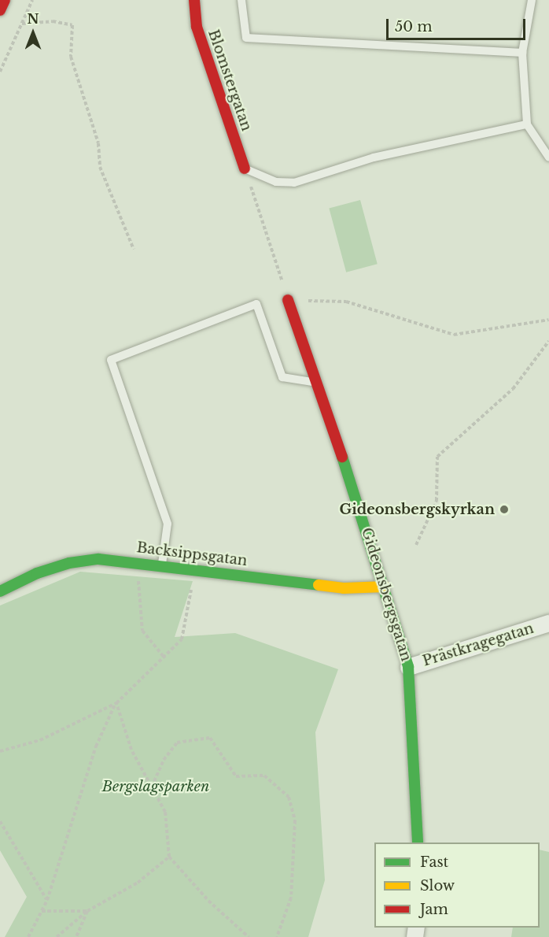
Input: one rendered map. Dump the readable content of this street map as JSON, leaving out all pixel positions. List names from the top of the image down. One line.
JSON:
{"streets":{"main road":["Blomstergatan","Backsippsgatan","Gideonsbergsgatan"],"street":["Prästkragegatan"]},"crossings":[["Backsippsgatan","Gideonsbergsgatan"],["Gideonsbergsgatan","Prästkragegatan"]],"parks":["Bergslagsparken"],"places":["Gideonsbergskyrkan"],"legend":["Fast","Slow","Jam"],"scale_bar":"50 m","north":"top"}
